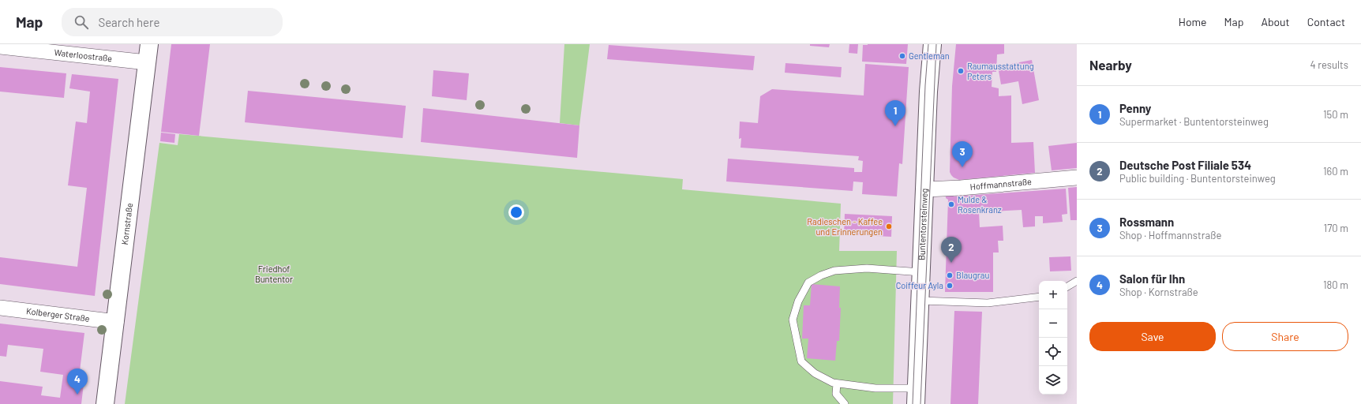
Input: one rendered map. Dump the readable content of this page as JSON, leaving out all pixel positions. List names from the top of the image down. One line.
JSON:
{"streets":{"street":["Waterloostraße","Hoffmannstraße","Kornstraße","Buntentorsteinweg","Kolberger Straße"]},"crossings":[["Waterloostraße","Kornstraße"],["Hoffmannstraße","Buntentorsteinweg"],["Kornstraße","Kolberger Straße"]],"parks":["Friedhof Buntentor"],"places":["Gentleman","Raumausstattung Peters","Mulde & Rosenkranz","Radieschen - Kaffee und Erinnerungen","Blaugrau","Coiffeur Ayla"],"page":{"header":"Map","search":"Search here","nav":["Home","Map","About","Contact"],"heading":["Nearby","4 results"],"list":[{"mark":"1","name":"Penny","note":"Supermarket · Buntentorsteinweg","value":"150 m"},{"mark":"2","name":"Deutsche Post Filiale 534","note":"Public building · Buntentorsteinweg","value":"160 m"},{"mark":"3","name":"Rossmann","note":"Shop · Hoffmannstraße","value":"170 m"},{"mark":"4","name":"Salon für Ihn","note":"Shop · Kornstraße","value":"180 m"}],"pins":["1","3","2","4"],"map_buttons":["+","−"],"buttons":["Save","Share"]}}
